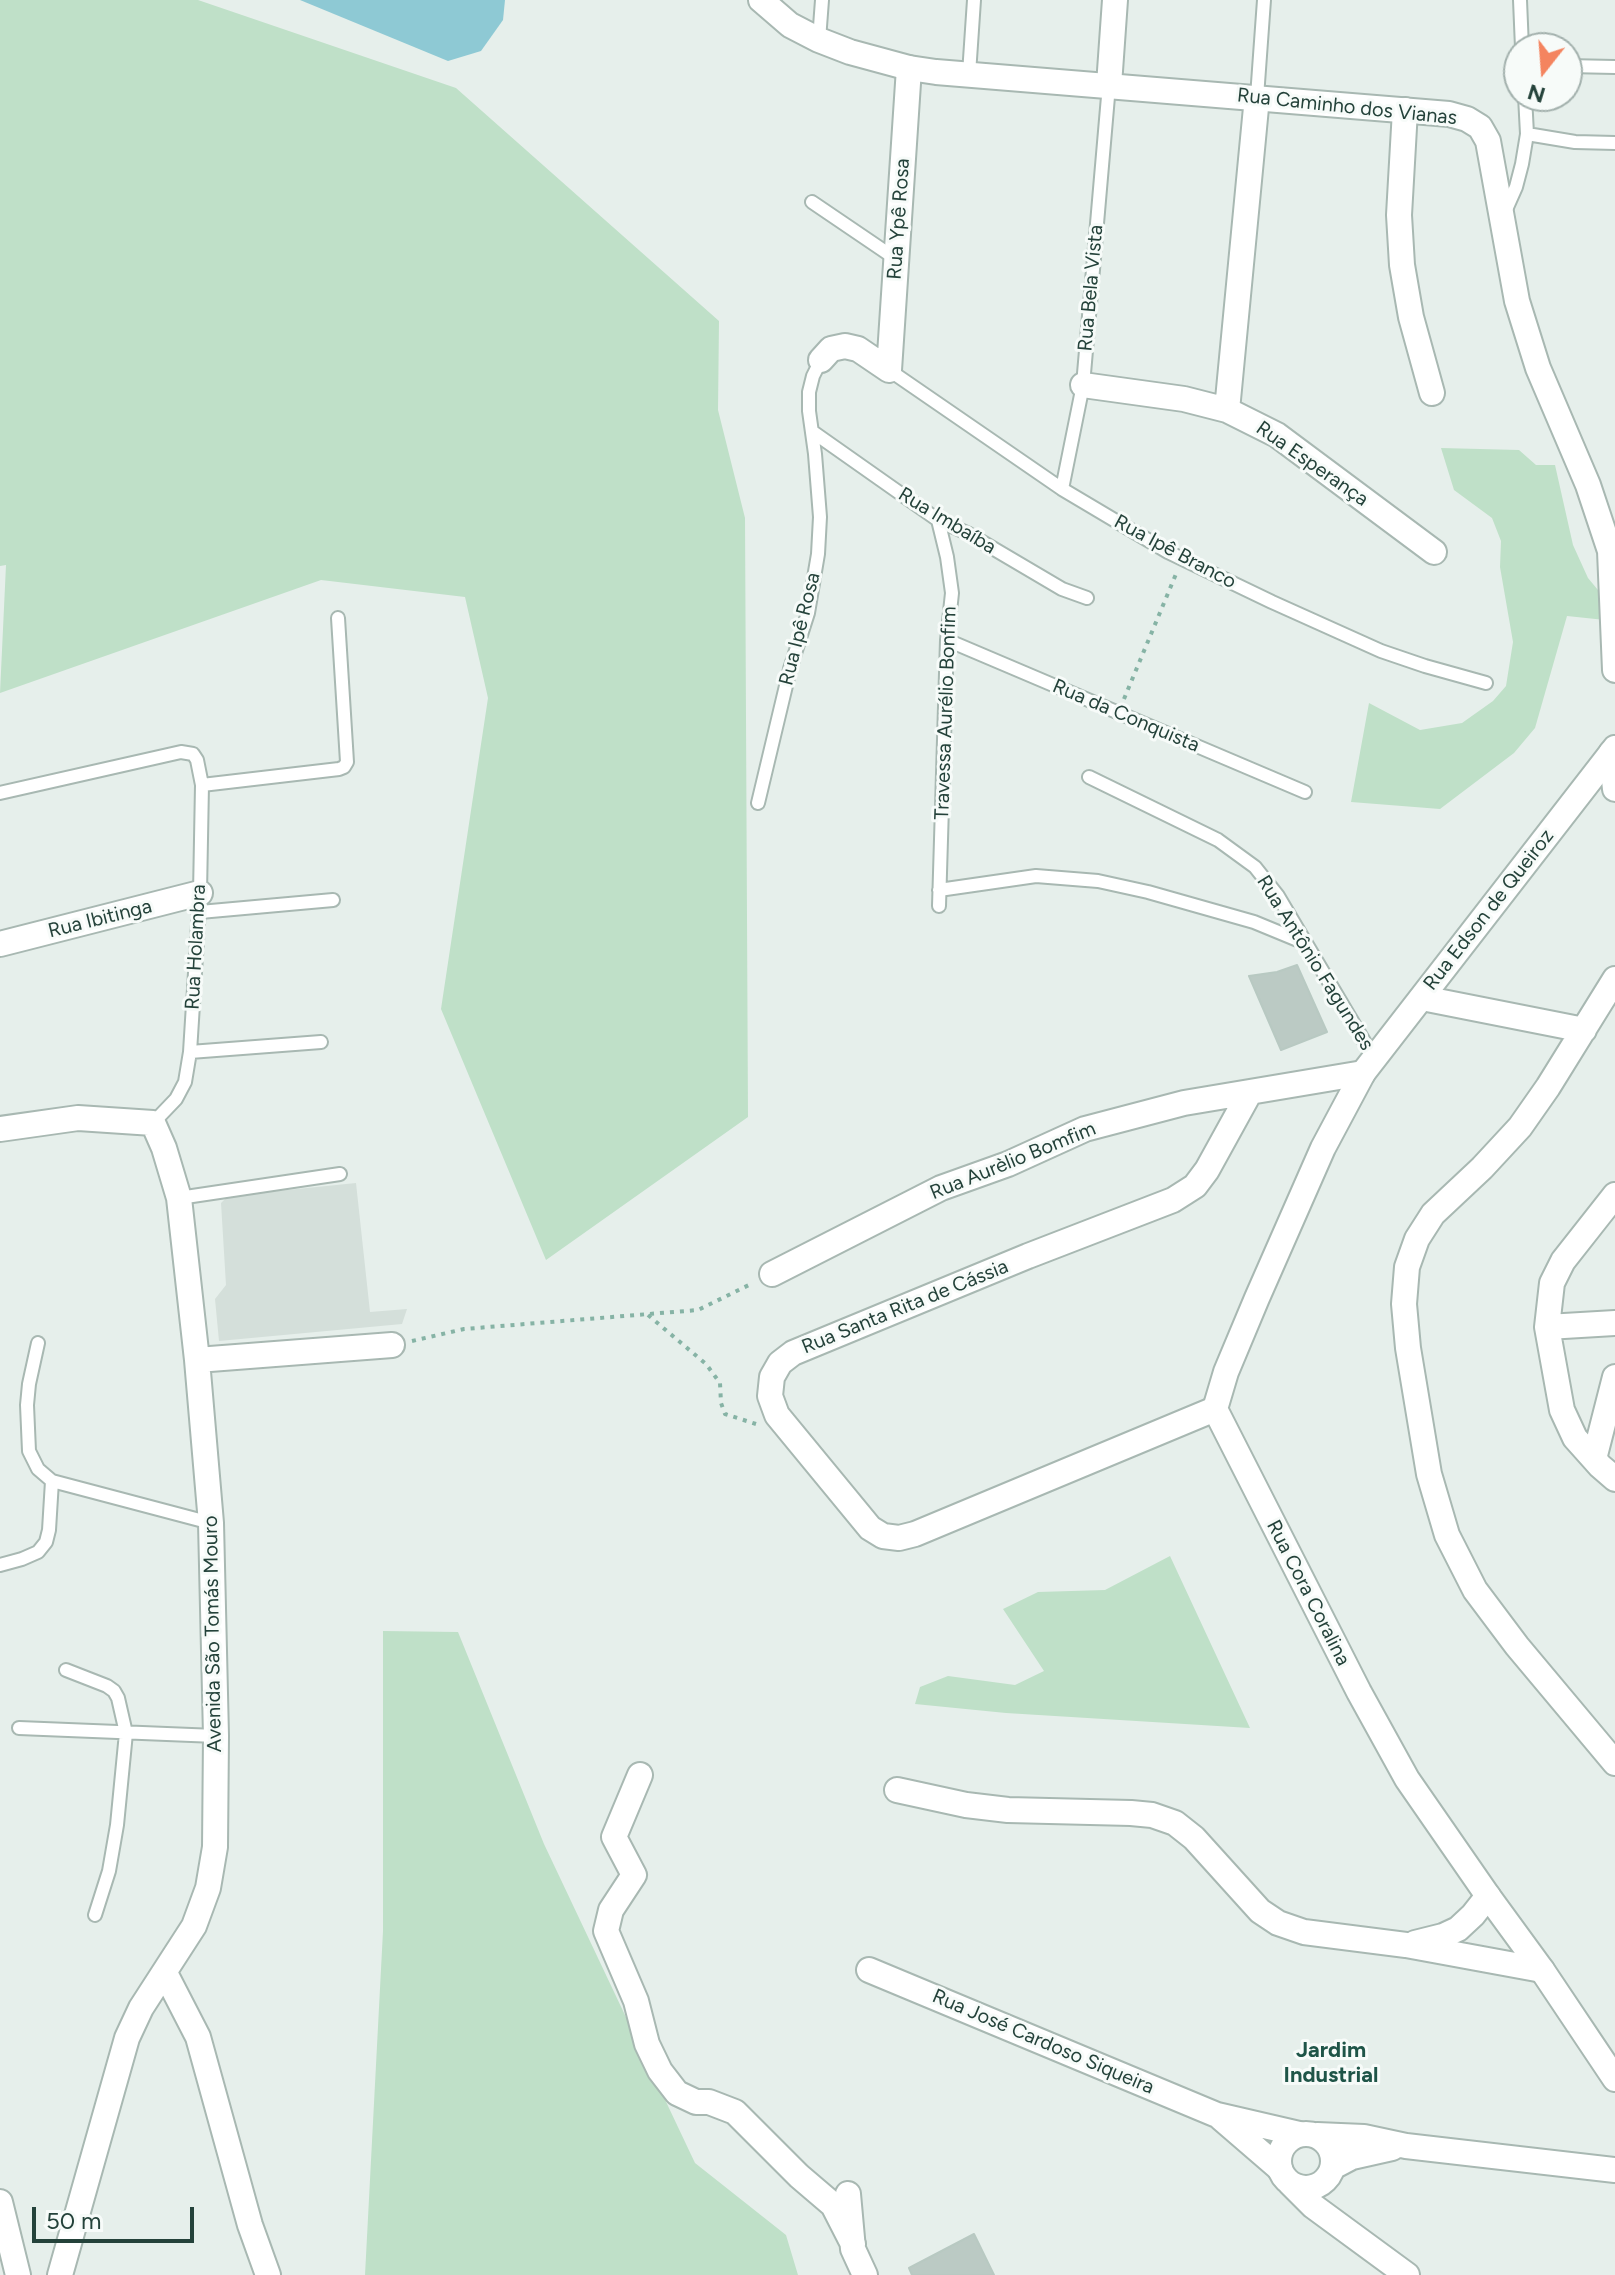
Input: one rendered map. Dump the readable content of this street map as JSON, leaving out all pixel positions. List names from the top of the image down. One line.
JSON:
{"streets":{"street":["Rua Caminho dos Vianas","Rua Ypê Rosa","Rua Esperança","Rua Edson de Queiroz","Rua Ibitinga","Rua Aurèlio Bomfim","Rua Santa Rita de Cássia","Rua Cora Coralina","Avenida São Tomás Mouro","Rua José Cardoso Siqueira"],"lane":["Rua Bela Vista","Rua Imbaíba","Rua Ipê Branco","Rua Ipê Rosa","Travessa Aurélio Bonfim","Rua da Conquista","Rua Holambra","Rua Antônio Fagundes"]},"crossings":[["Rua Caminho dos Vianas","Rua Ypê Rosa"],["Rua Caminho dos Vianas","Rua Bela Vista"],["Rua Ypê Rosa","Rua Ipê Branco"],["Rua Bela Vista","Rua Esperança"],["Rua Bela Vista","Rua Ipê Branco"],["Rua Imbaíba","Rua Ipê Rosa"],["Rua Imbaíba","Travessa Aurélio Bonfim"],["Travessa Aurélio Bonfim","Rua da Conquista"],["Rua Edson de Queiroz","Rua Antônio Fagundes"],["Rua Edson de Queiroz","Rua Aurèlio Bomfim"],["Rua Ibitinga","Rua Holambra"],["Rua Holambra","Avenida São Tomás Mouro"],["Rua Antônio Fagundes","Rua Aurèlio Bomfim"],["Rua Aurèlio Bomfim","Rua Santa Rita de Cássia"],["Rua Santa Rita de Cássia","Rua Cora Coralina"]],"districts":["Jardim Industrial"],"scale_bar":"50 m","north":"bottom"}
